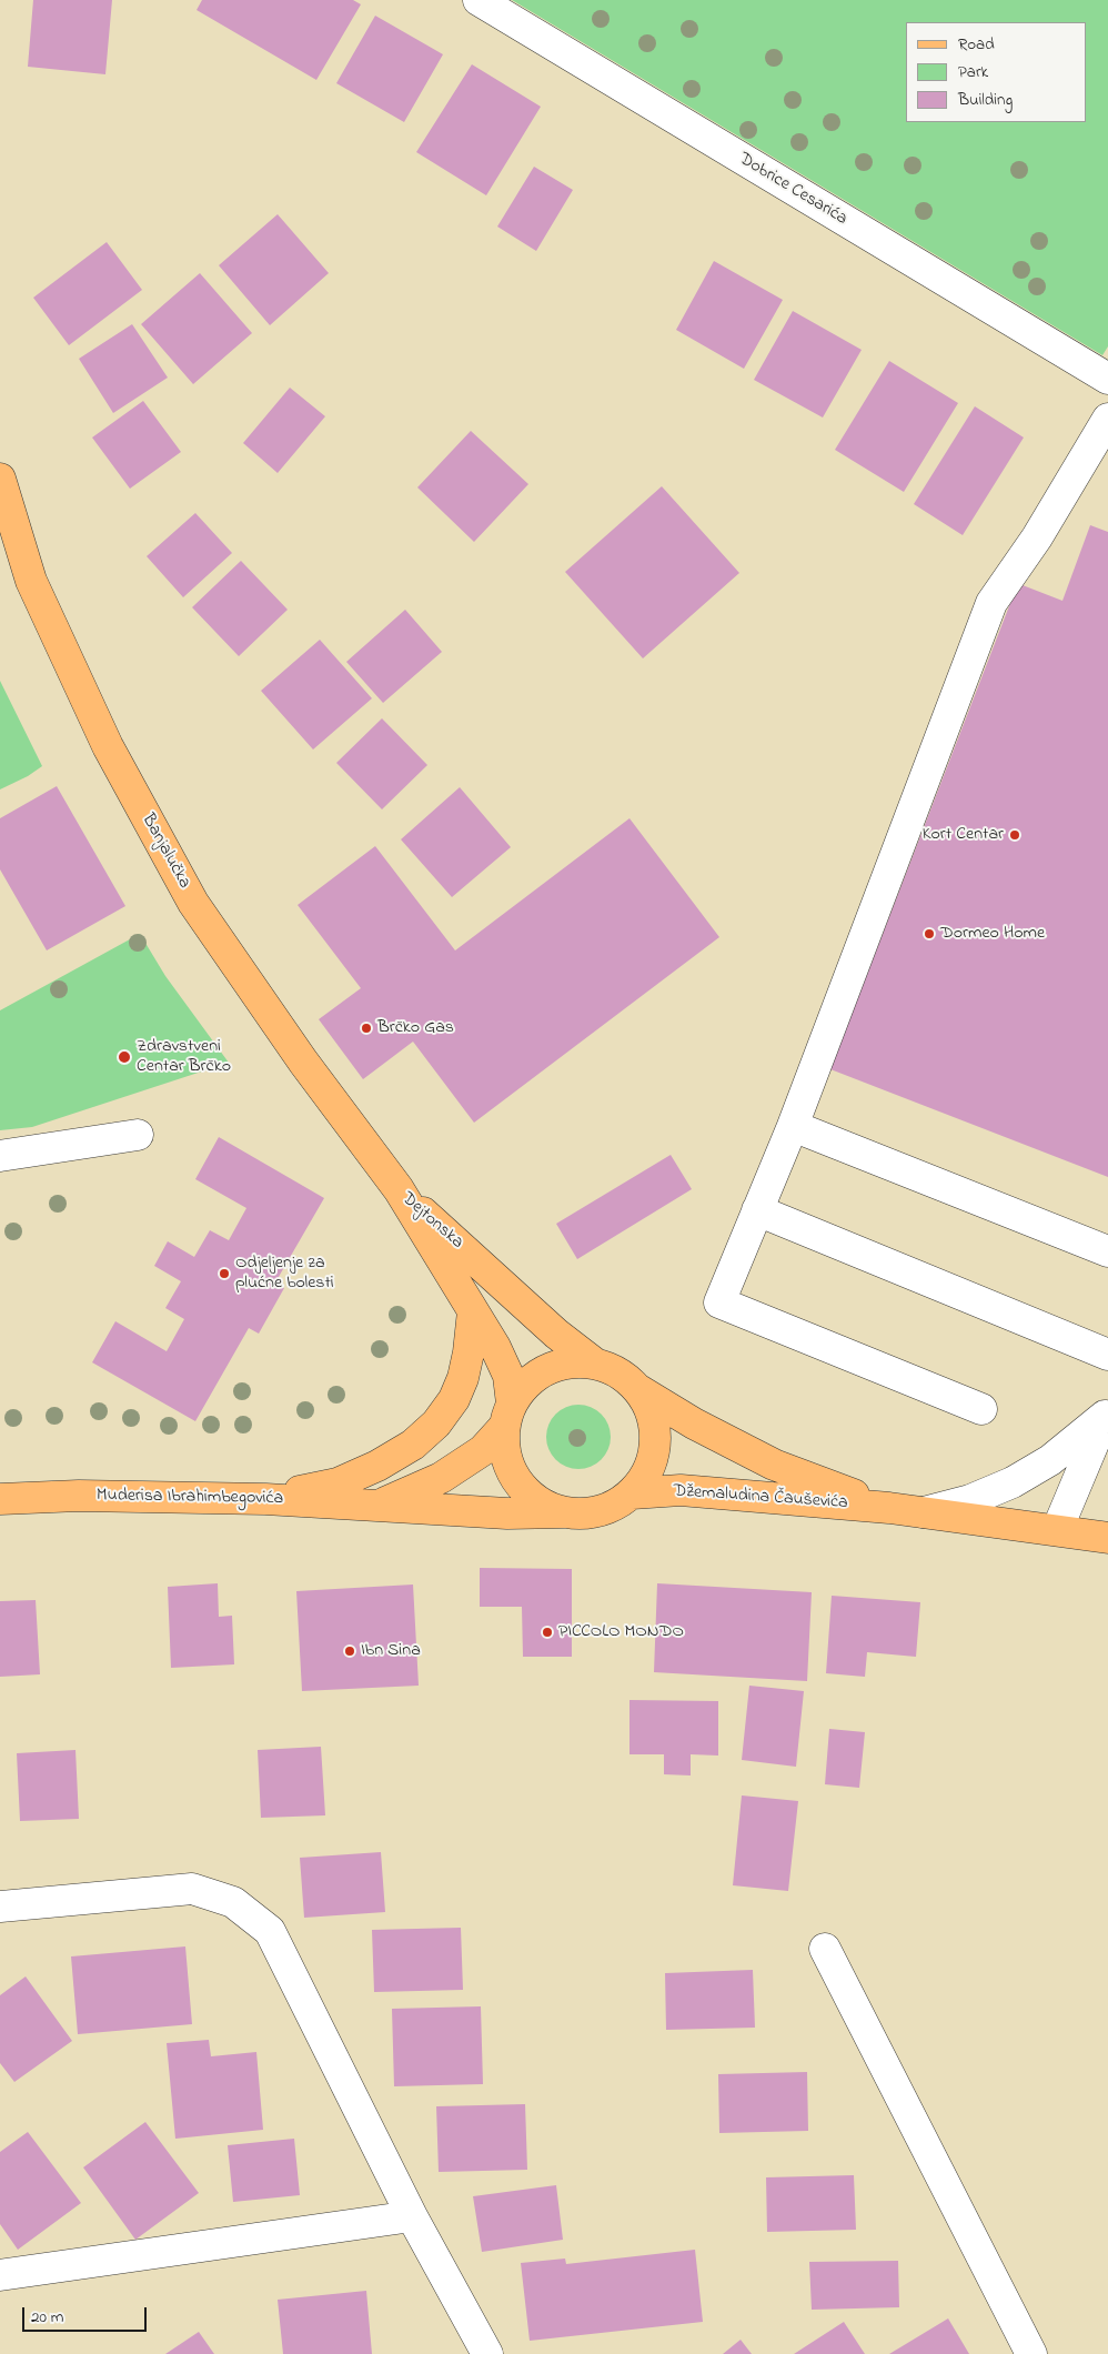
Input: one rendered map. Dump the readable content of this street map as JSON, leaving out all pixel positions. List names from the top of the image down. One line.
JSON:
{"streets":{"main road":["Banjalučka","Dejtonska","Muderisa Ibrahimbegovića","Džemaludina Čauševića"],"street":["Dobrice Cesarića"]},"crossings":[["Banjalučka","Dejtonska"],["Dejtonska","Muderisa Ibrahimbegovića"],["Dejtonska","Džemaludina Čauševića"],["Muderisa Ibrahimbegovića","Džemaludina Čauševića"]],"places":["Kort Centar","Dormeo Home","Brčko Gas","Zdravstveni Centar Brčko","Odjeljenje za plućne bolesti","PICCOLO MONDO","Ibn Sina"],"legend":["Road","Park","Building"],"scale_bar":"20 m"}
